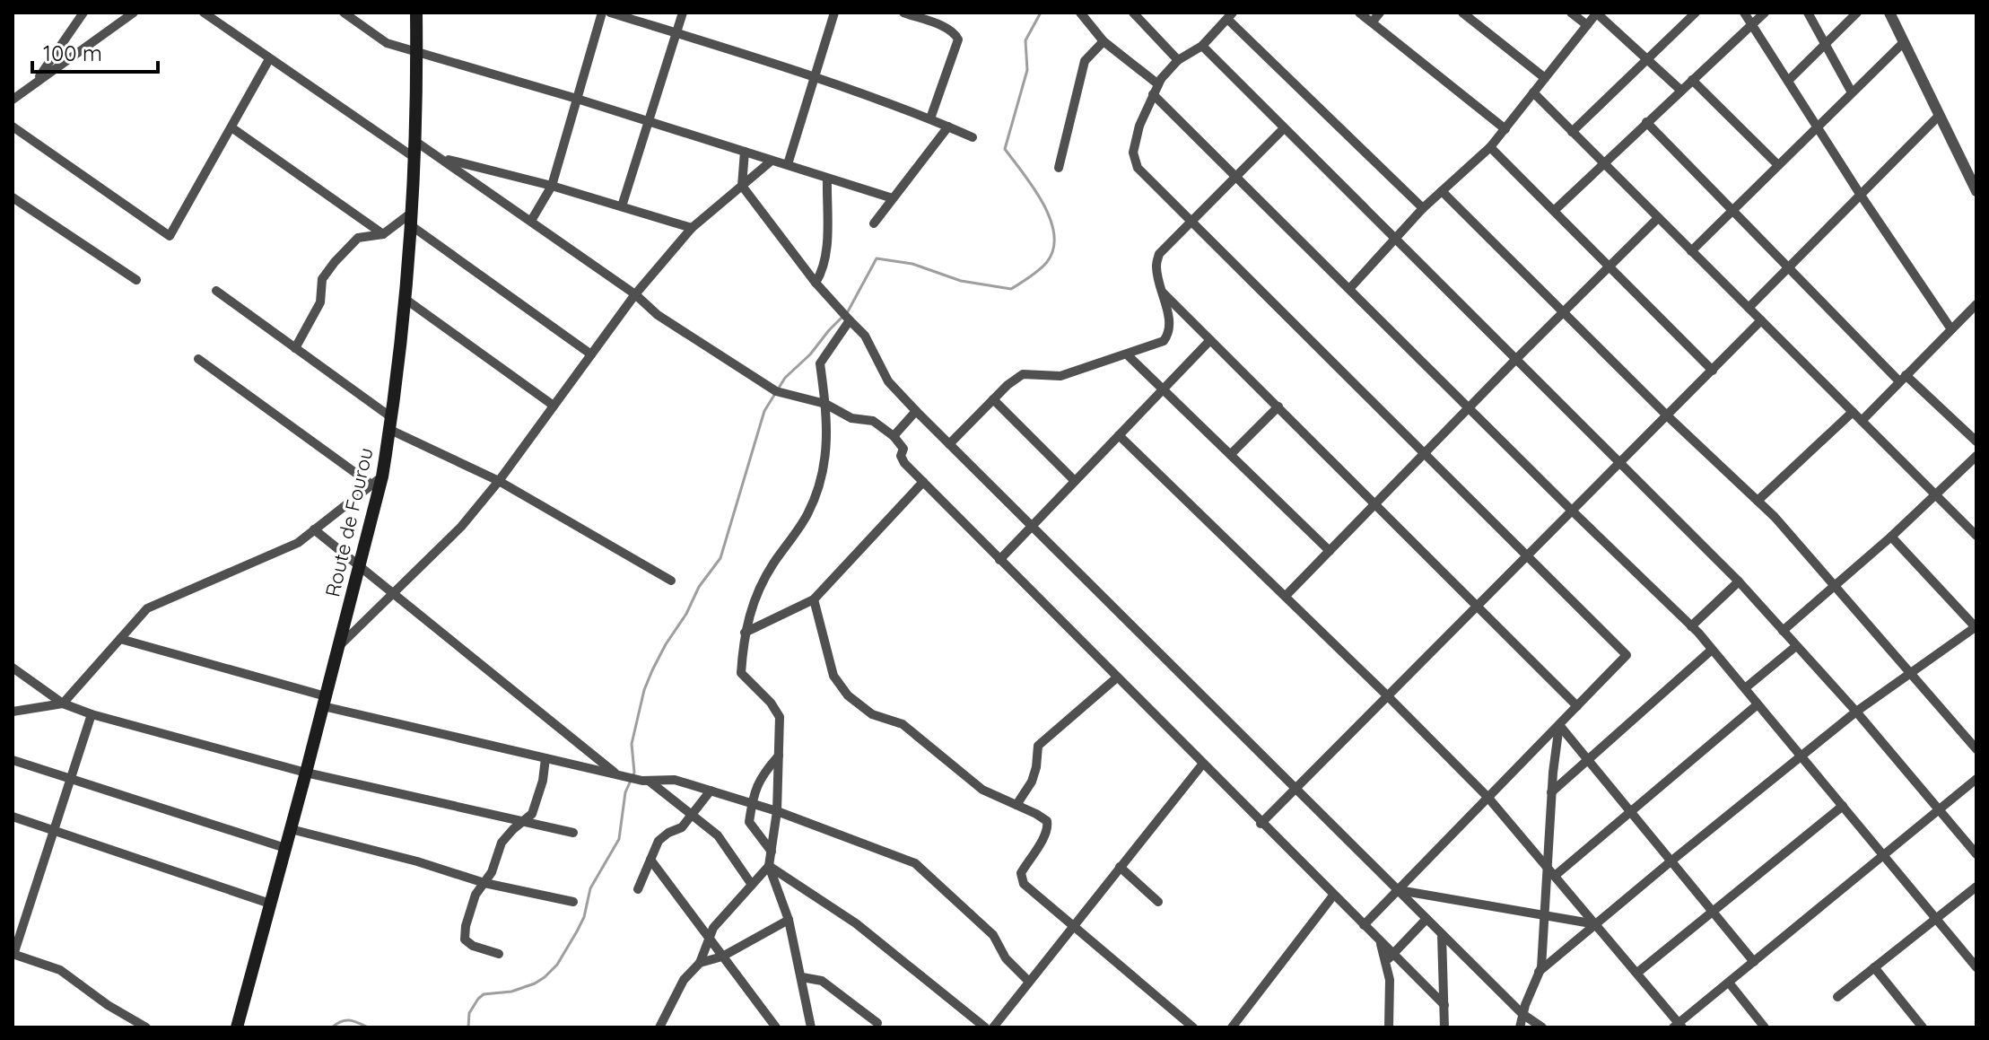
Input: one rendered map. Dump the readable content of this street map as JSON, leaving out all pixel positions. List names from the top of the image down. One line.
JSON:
{"streets":{"main road":["Route de Fourou"]},"scale_bar":"100 m"}
